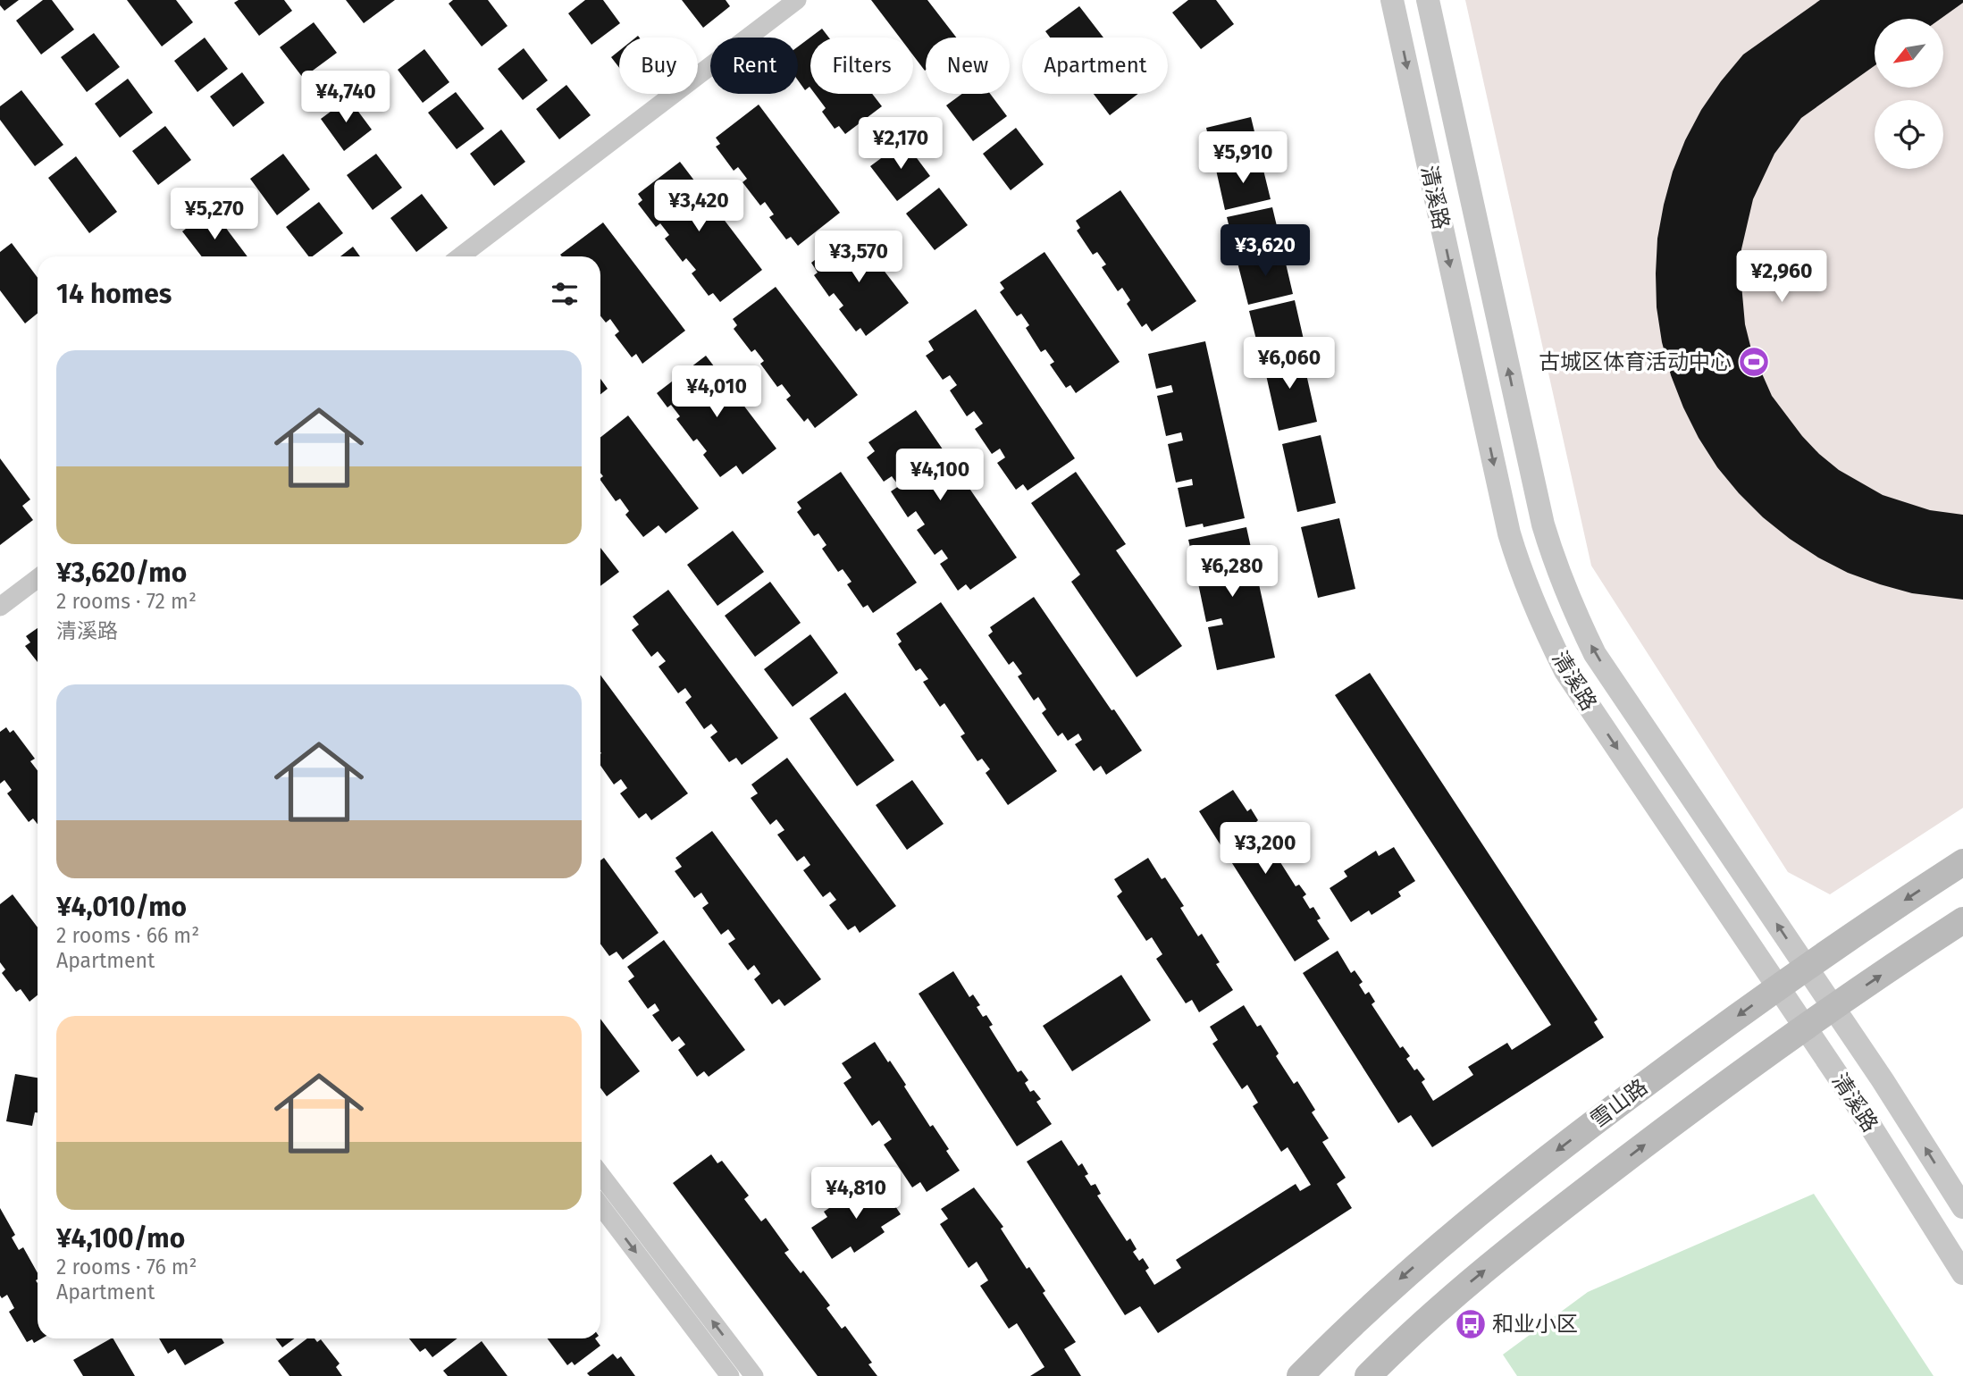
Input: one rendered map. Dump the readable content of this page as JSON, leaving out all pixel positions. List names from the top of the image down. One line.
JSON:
{"streets":{"main road":["雪山路"],"street":["清溪路"]},"crossings":[["清溪路","雪山路"]],"places":{"sports":["古城区体育活动中心"],"bus stop":["和业小区"]},"north":"bottom left","page":{"chip":["Buy","Rent","Filters","New","Apartment"],"price":["¥4,740","¥2,170","¥5,910","¥3,420","¥5,270","¥3,620","¥3,570","¥2,960","¥6,060","¥4,010","¥4,100","¥6,280","¥3,200","¥4,810"],"heading":"14 homes","list":[{"name":"¥3,620/mo","note":"2 rooms · 72 m² · 清溪路"},{"name":"¥4,010/mo","note":"2 rooms · 66 m² · Apartment"},{"name":"¥4,100/mo","note":"2 rooms · 76 m² · Apartment"}]}}
